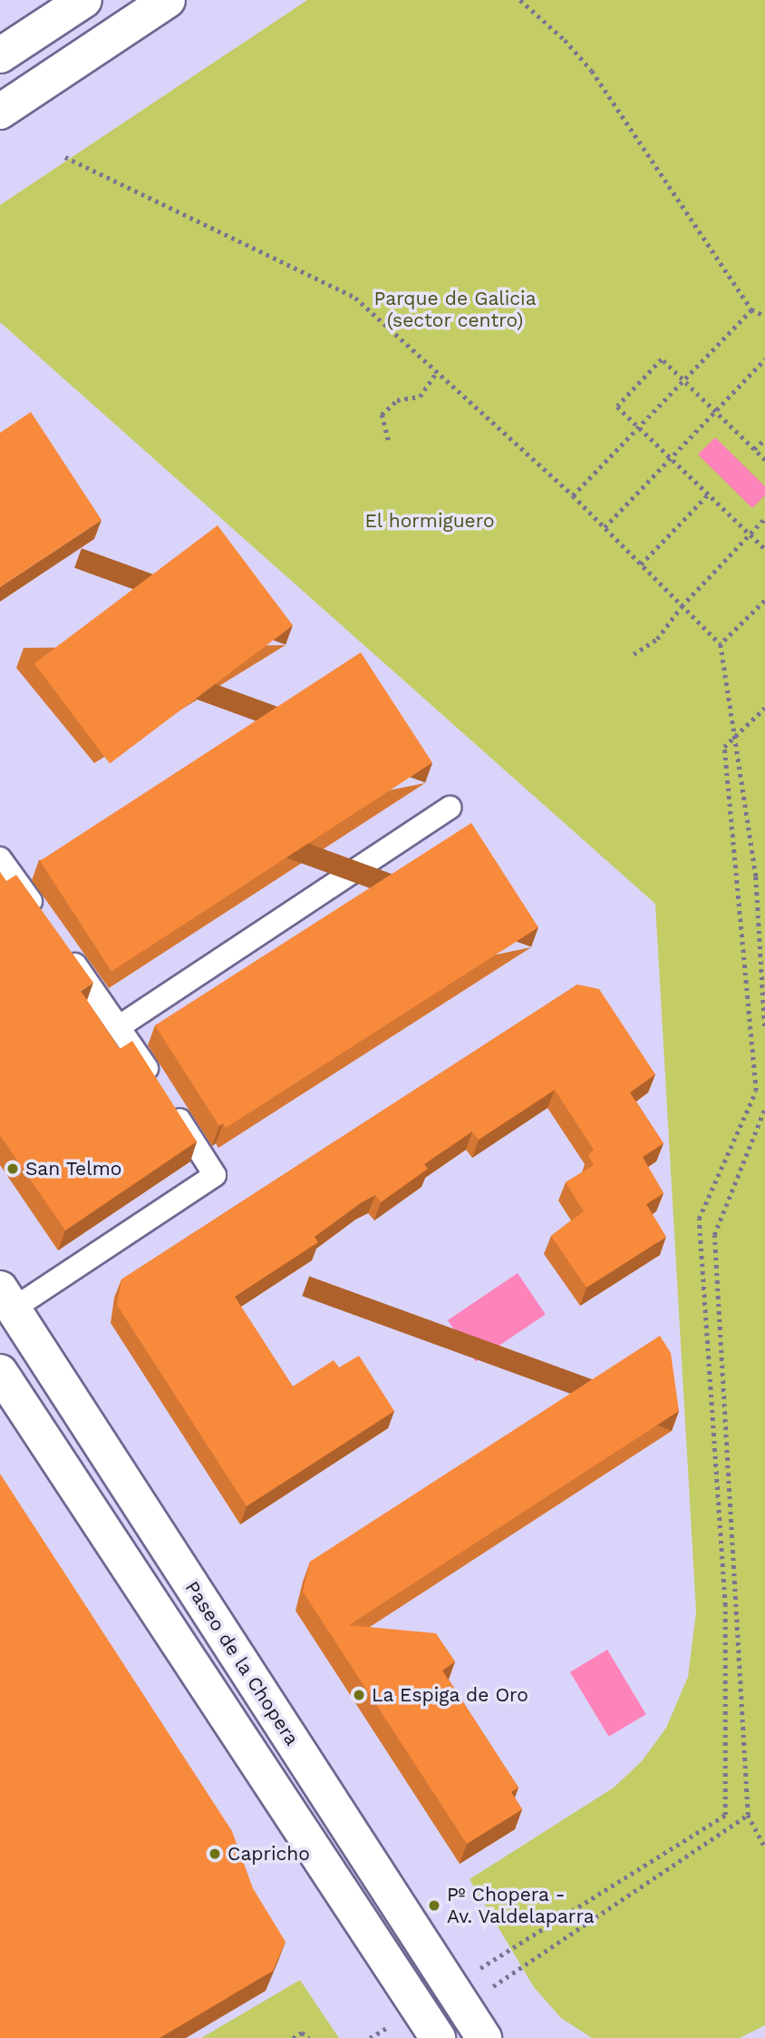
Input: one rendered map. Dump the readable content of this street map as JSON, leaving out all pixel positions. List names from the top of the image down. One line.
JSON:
{"streets":{"main road":["Paseo de la Chopera"]},"parks":["Parque de Galicia (sector centro)","El hormiguero"],"places":["San Telmo","La Espiga de Oro","Capricho","Pº Chopera - Av. Valdelaparra"]}
